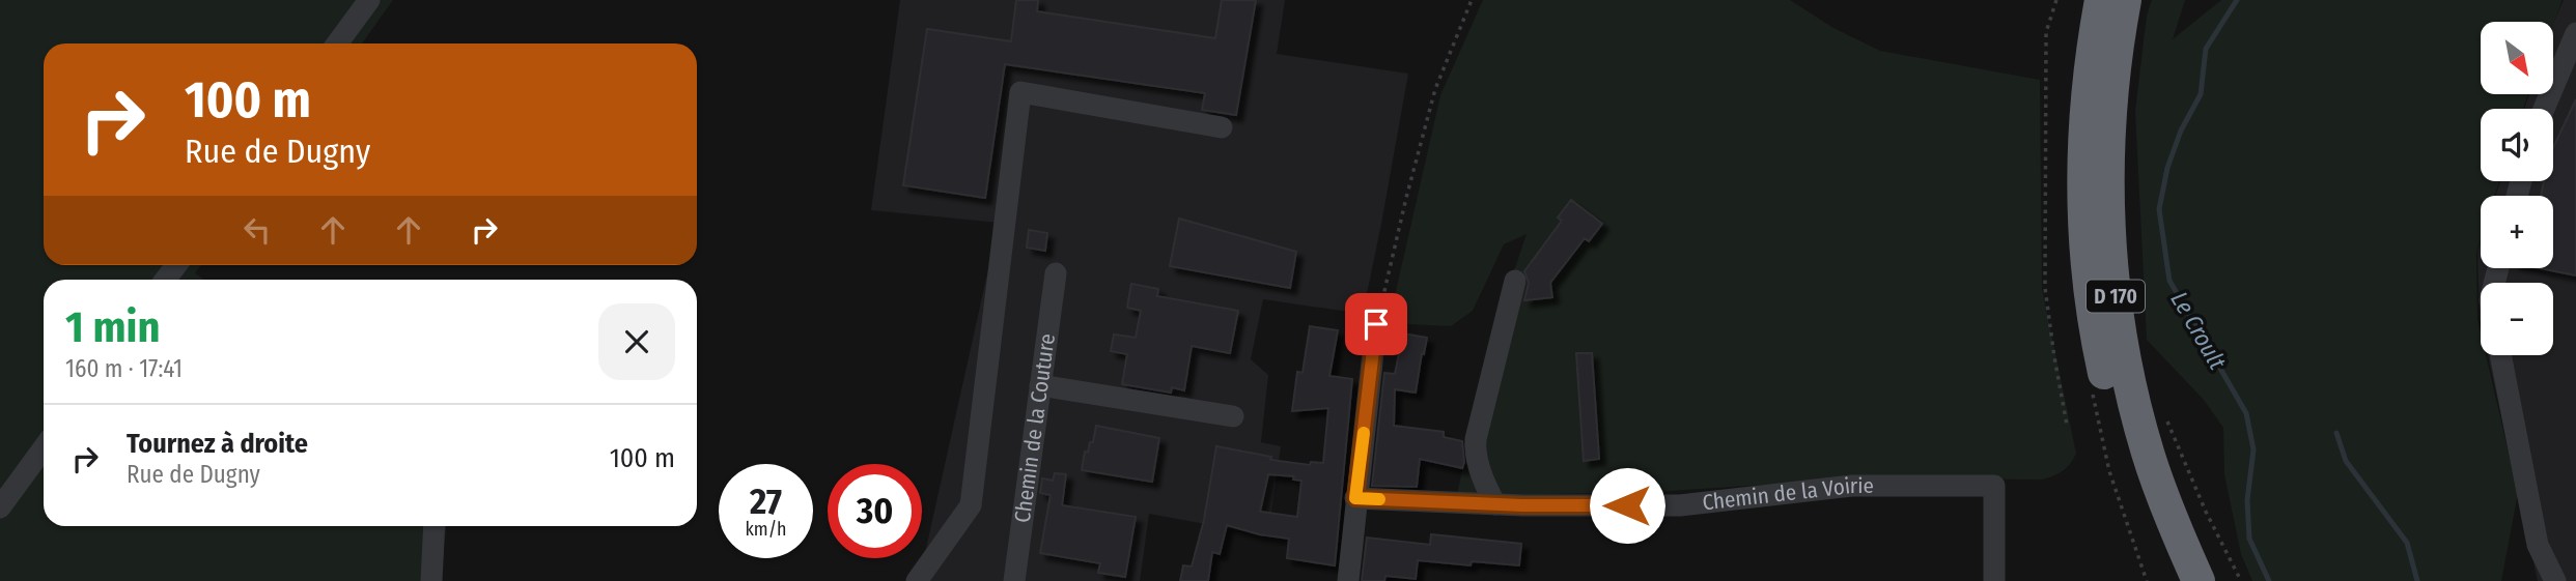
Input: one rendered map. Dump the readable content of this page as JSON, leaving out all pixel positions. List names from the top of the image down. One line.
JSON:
{"streets":{"highway":["D 170"],"street":["Chemin de la Couture","Chemin de la Voirie"]},"water":["Le Croult"],"north":"bottom right","page":{"map_buttons":["+","−"],"turn":["100 m","Rue de Dugny"],"heading":["1 min","160 m · 17:41"],"list":[{"name":"Tournez à droite","note":"Rue de Dugny","value":"100 m"}],"speed":"27 km/h","limit":"30"}}
